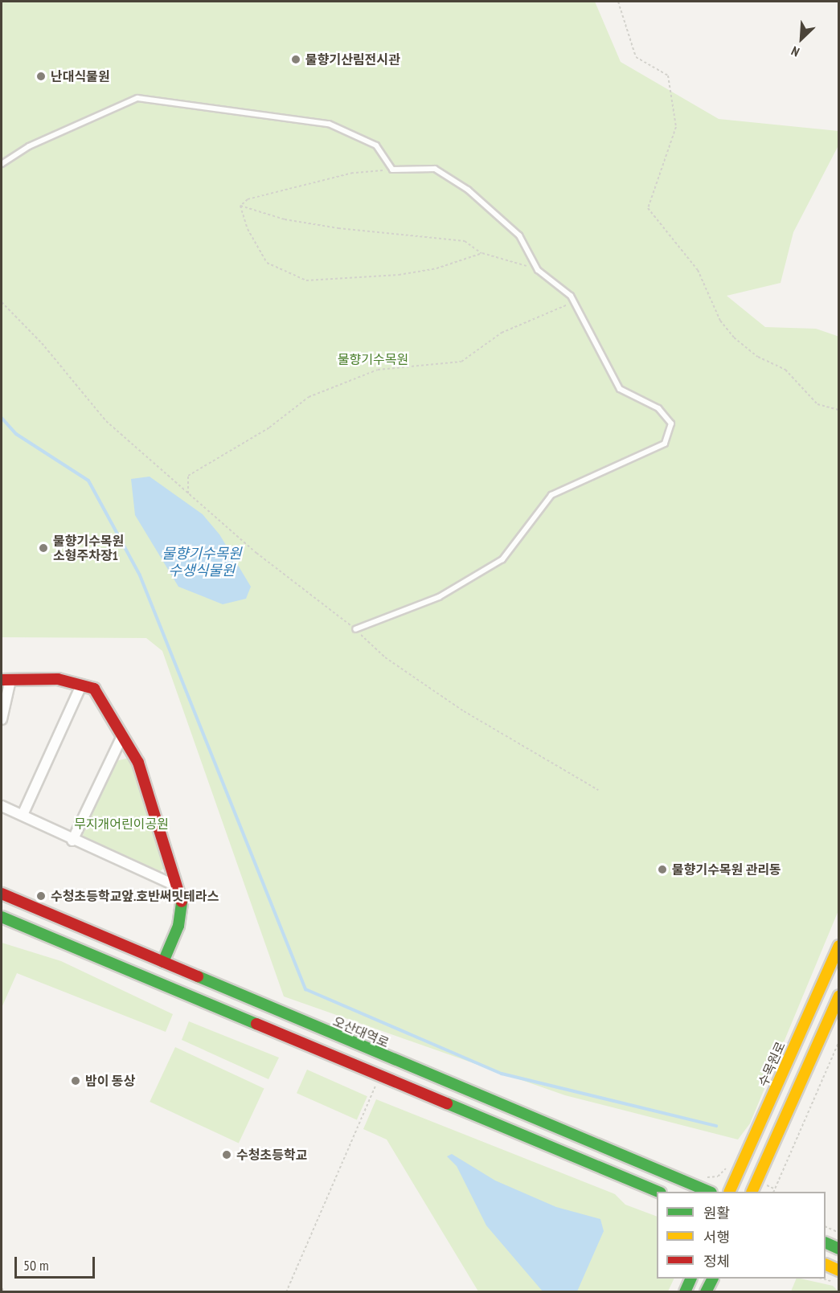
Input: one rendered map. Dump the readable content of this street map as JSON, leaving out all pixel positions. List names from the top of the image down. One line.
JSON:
{"streets":{"main road":["오산대역로","수목원로"]},"water":["물향기수목원 수생식물원"],"parks":["물향기수목원","무지개어린이공원"],"places":["물향기산림전시관","난대식물원","물향기수목원 소형주차장1","물향기수목원 관리동","수청초등학교앞.호반써밋테라스","밤이 동상","수청초등학교"],"legend":["원활","서행","정체"],"scale_bar":"50 m","north":"bottom left"}
